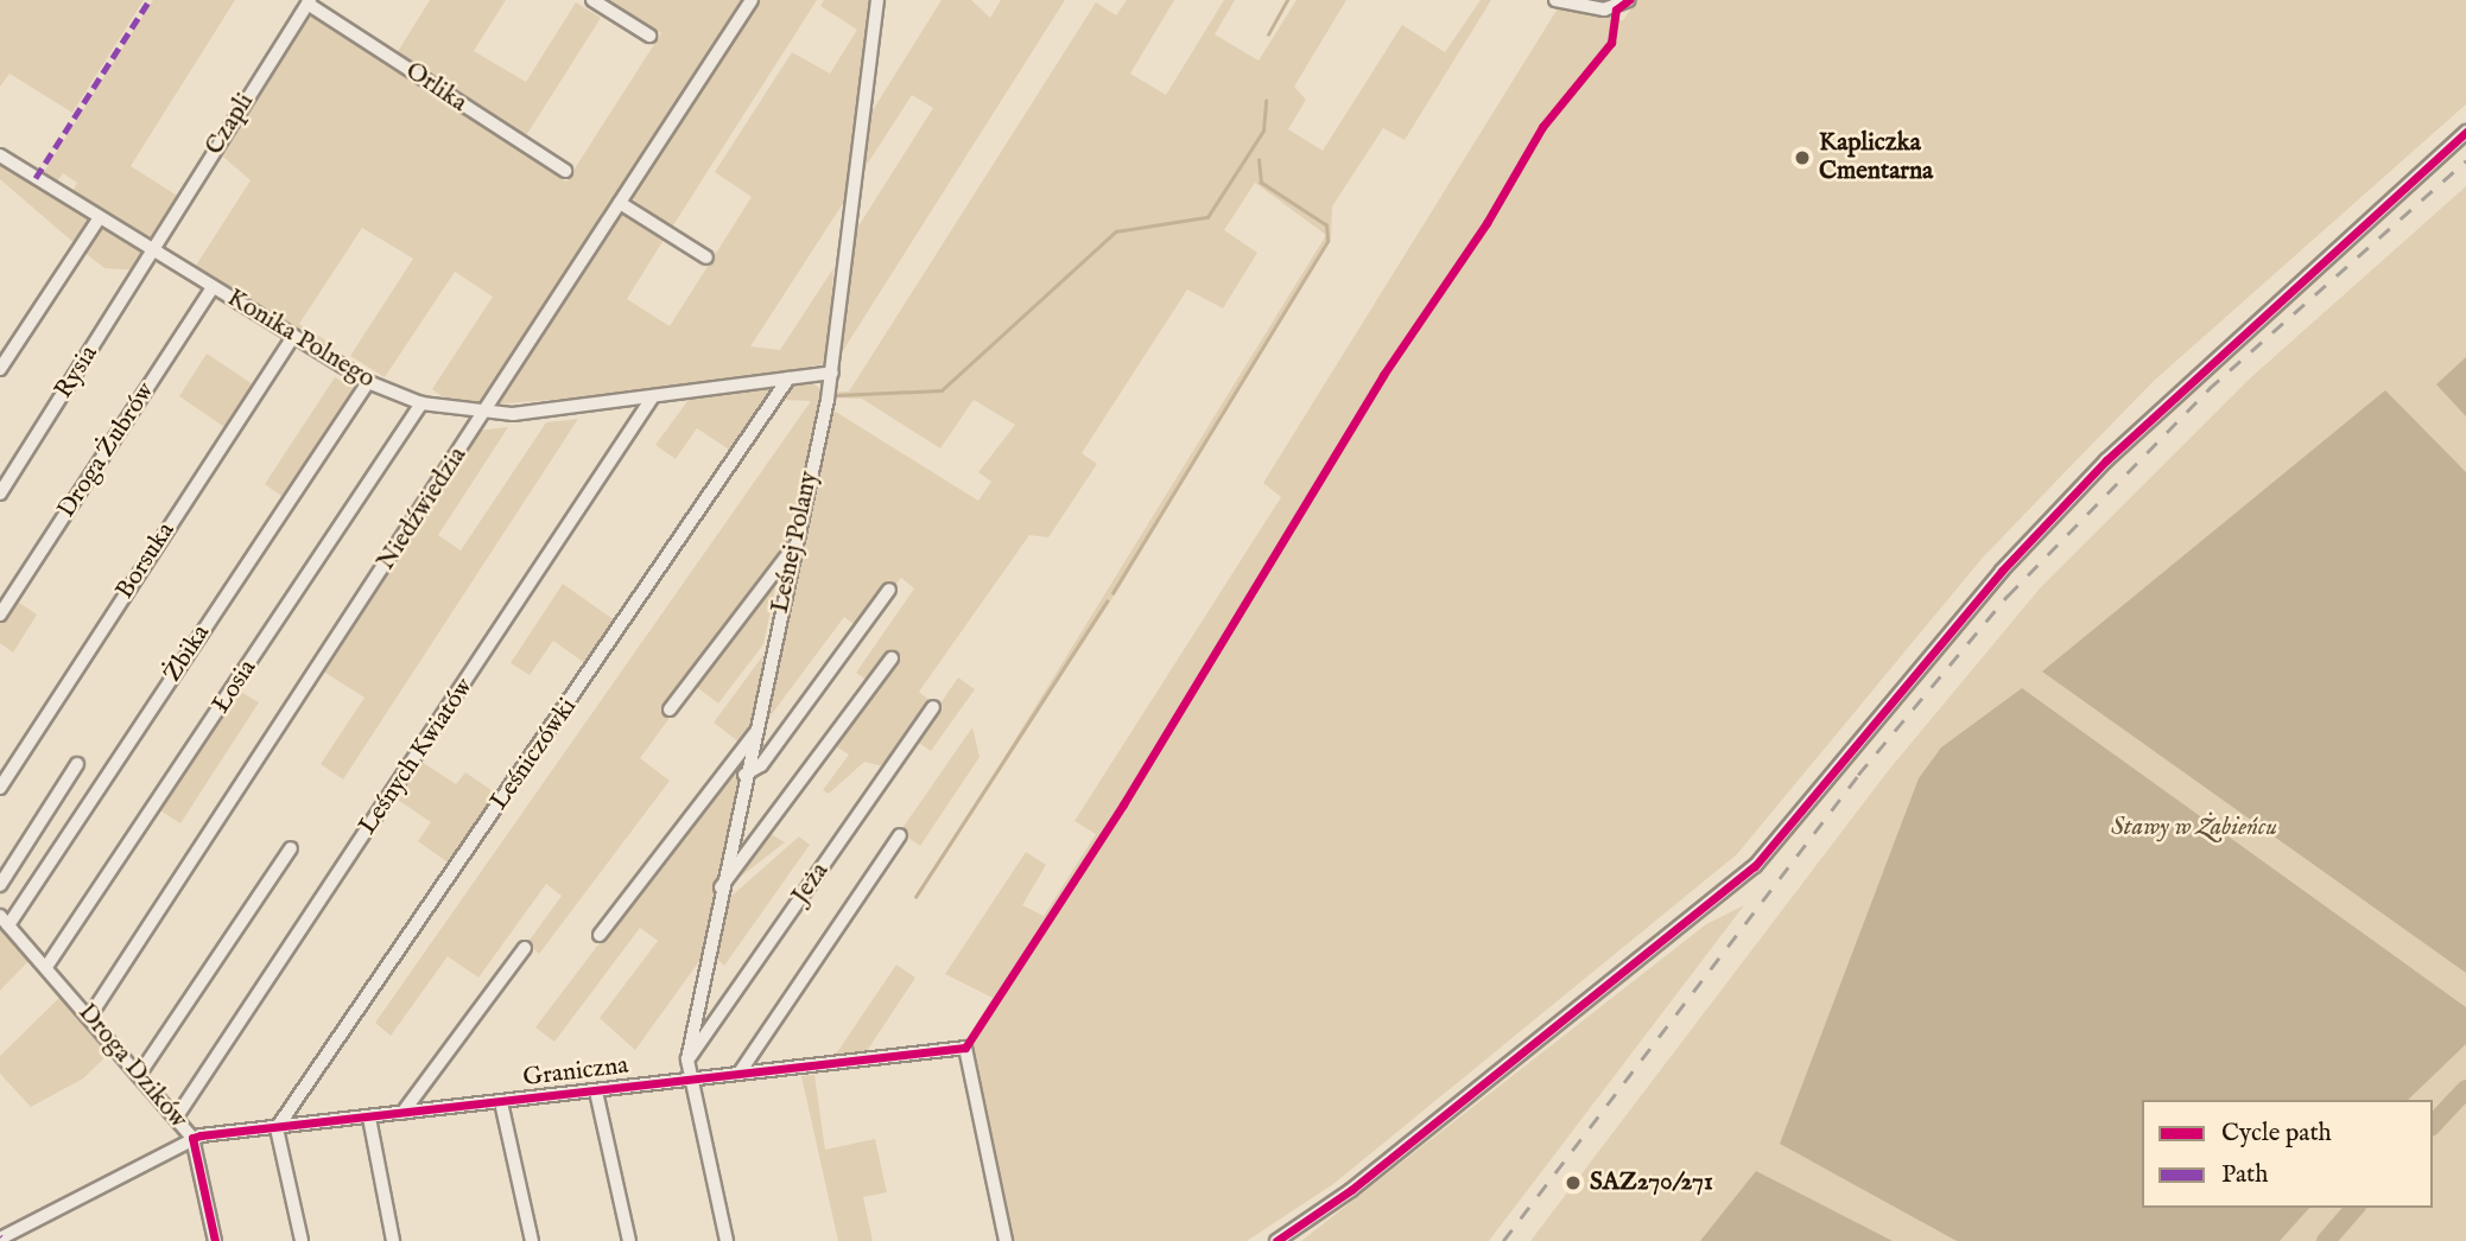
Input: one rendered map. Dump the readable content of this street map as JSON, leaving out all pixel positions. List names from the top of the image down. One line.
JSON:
{"streets":{"street":["Orlika","Czapli","Konika Polnego","Rysia","Droga Żubrów","Niedźwiedzia","Leśnej Polany","Borsuka","Żbika","Łosia","Leśniczówki","Leśnych Kwiatów","Jeża","Droga Dzików","Graniczna"]},"crossings":[["Orlika","Czapli"],["Czapli","Konika Polnego"],["Czapli","Rysia"],["Konika Polnego","Rysia"],["Konika Polnego","Droga Żubrów"],["Konika Polnego","Niedźwiedzia"],["Konika Polnego","Leśnej Polany"],["Konika Polnego","Borsuka"],["Konika Polnego","Żbika"],["Konika Polnego","Łosia"],["Konika Polnego","Leśniczówki"],["Konika Polnego","Leśnych Kwiatów"],["Niedźwiedzia","Droga Dzików"],["Leśnej Polany","Jeża"],["Leśnej Polany","Graniczna"],["Żbika","Droga Dzików"],["Łosia","Droga Dzików"],["Leśniczówki","Graniczna"],["Leśnych Kwiatów","Droga Dzików"],["Droga Dzików","Graniczna"]],"parks":["Stawy w Żabieńcu"],"places":["Kapliczka Cmentarna","SAZ270/271"],"legend":["Cycle path","Path"]}
